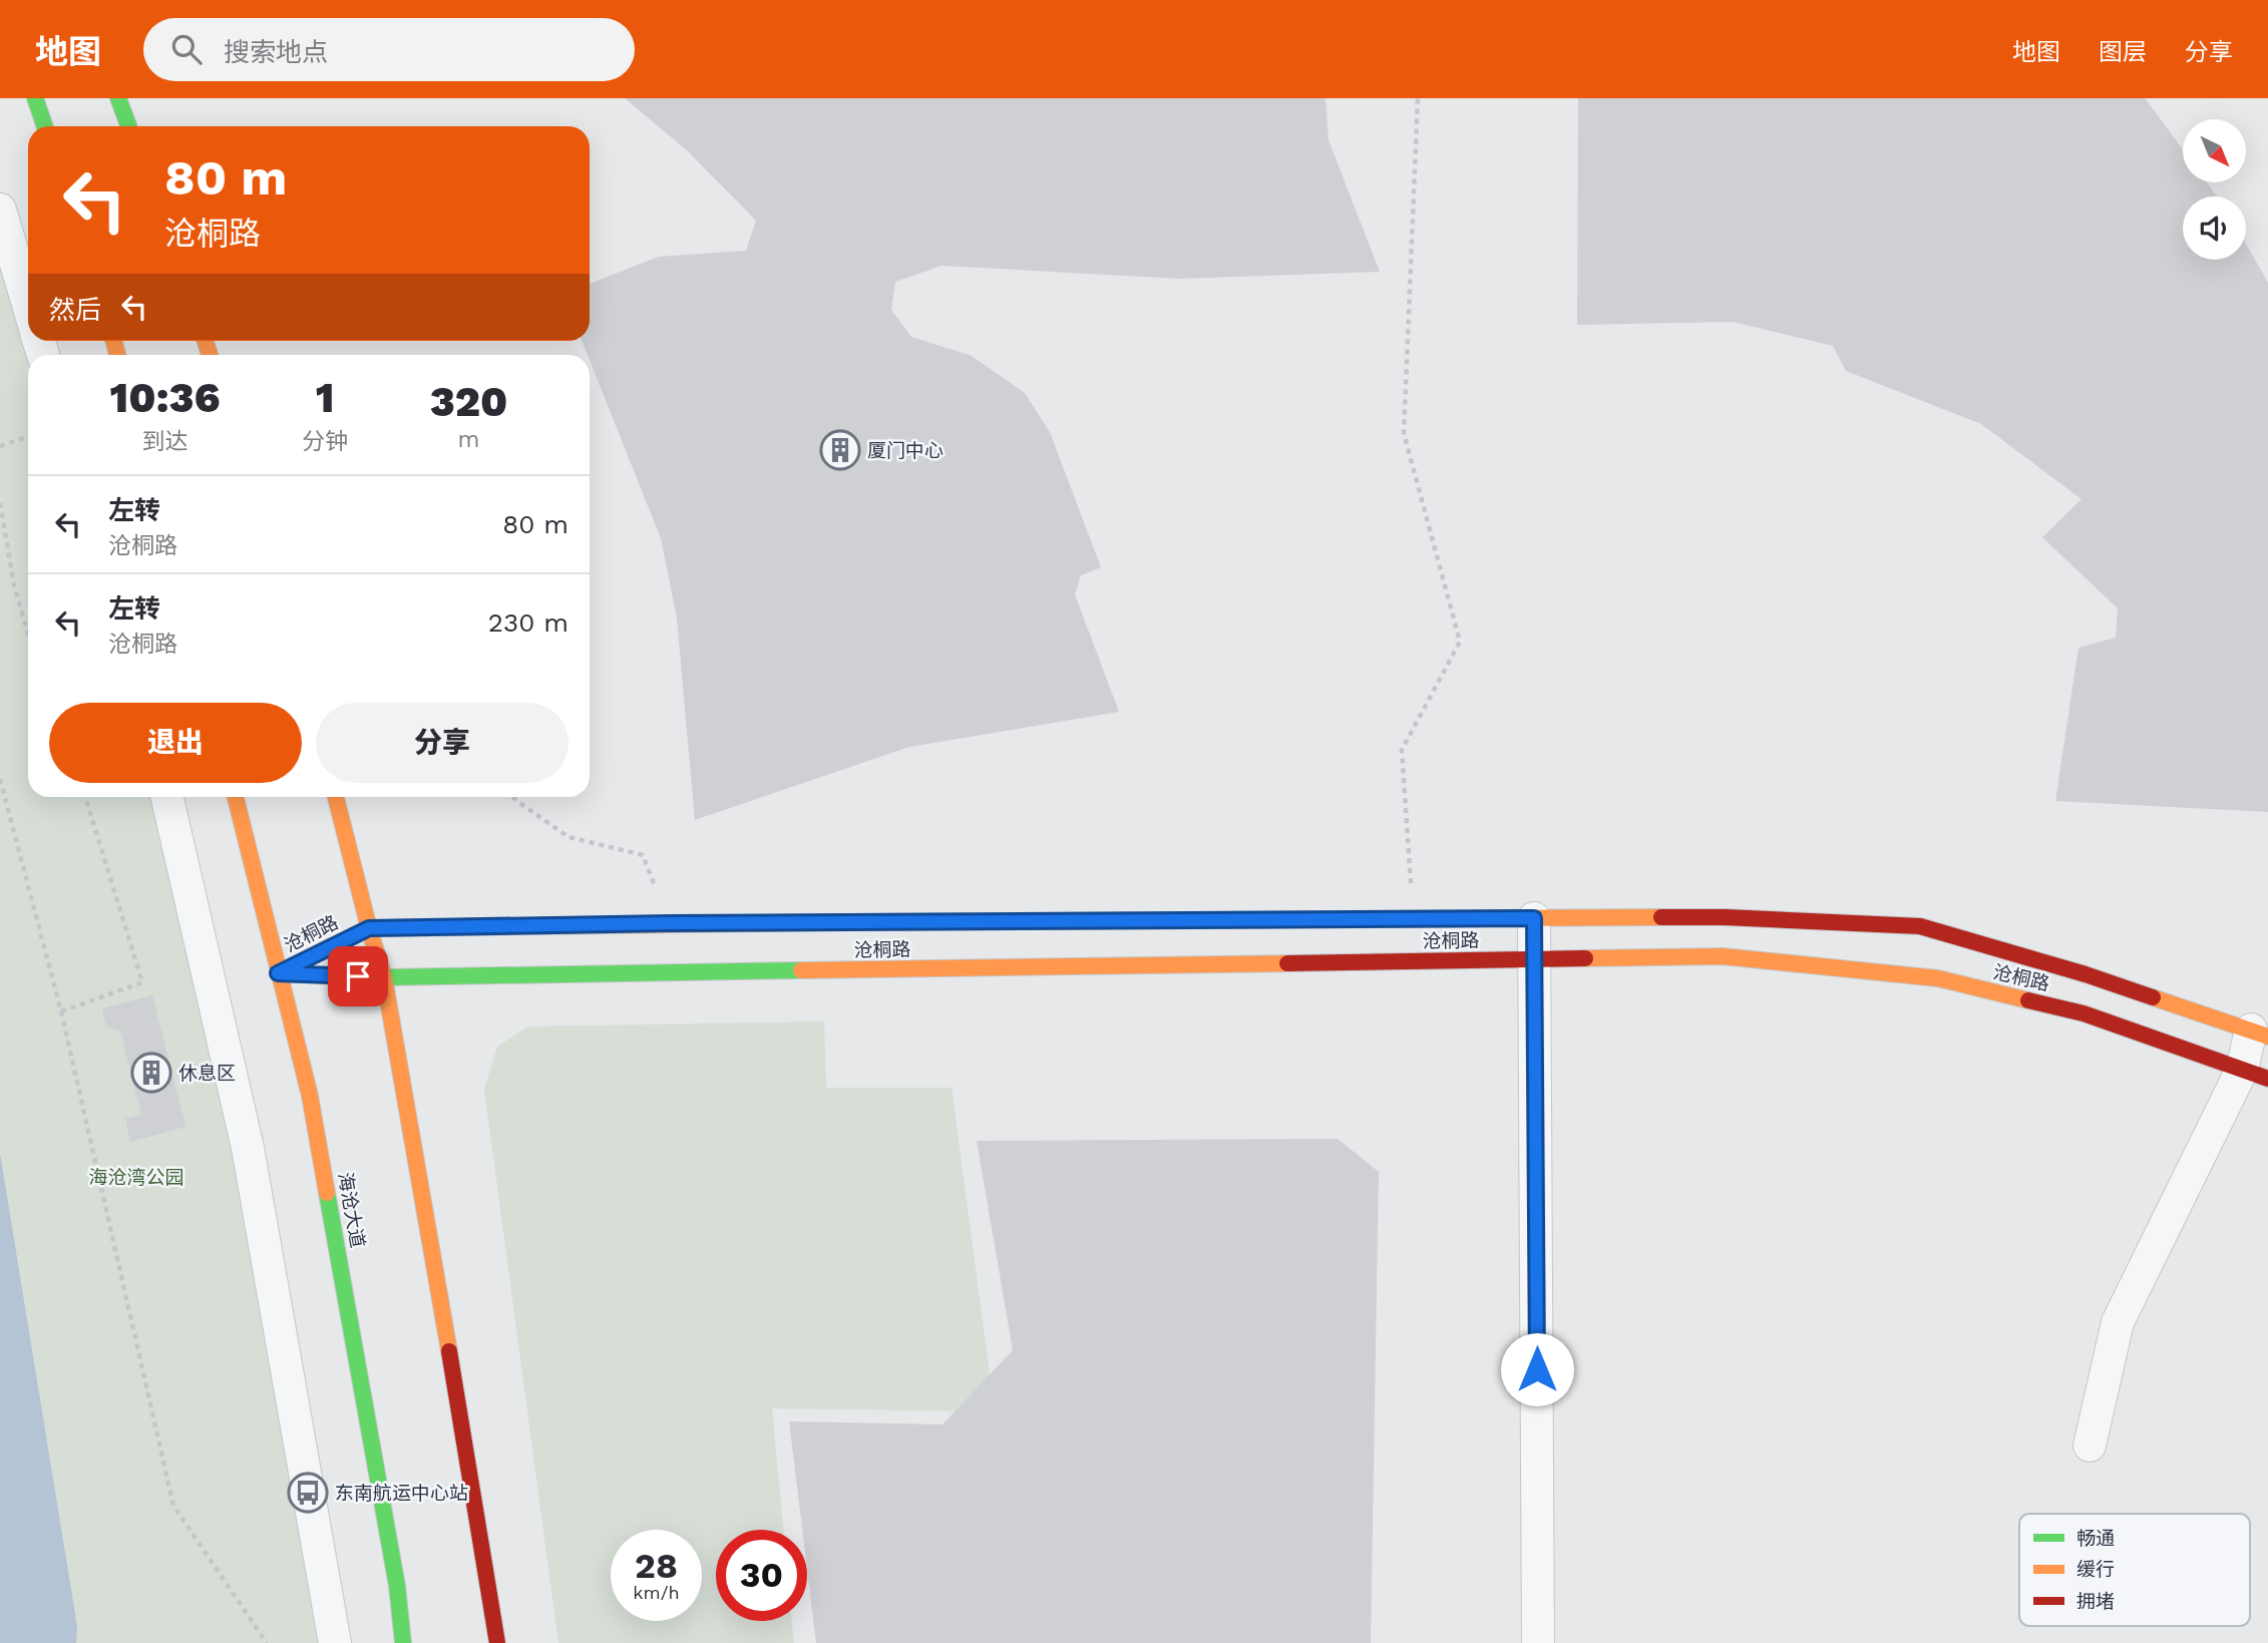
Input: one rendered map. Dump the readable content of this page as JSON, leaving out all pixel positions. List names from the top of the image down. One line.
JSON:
{"streets":{"main road":["沧桐路","海沧大道"]},"crossings":[["沧桐路","海沧大道"]],"parks":["海沧湾公园"],"places":{"building":["厦门中心","休息区"],"bus stop":["东南航运中心站"]},"legend":["畅通","缓行","拥堵"],"north":"bottom right","page":{"header":"地图","search":"搜索地点","nav":["地图","图层","分享"],"turn":["80 m","沧桐路"],"then":"然后","eta":["10:36","到达","1","分钟","320","m"],"list":[{"name":"左转","note":"沧桐路","value":"80 m"},{"name":"左转","note":"沧桐路","value":"230 m"}],"buttons":["退出","分享"],"speed":"28 km/h","limit":"30"}}
